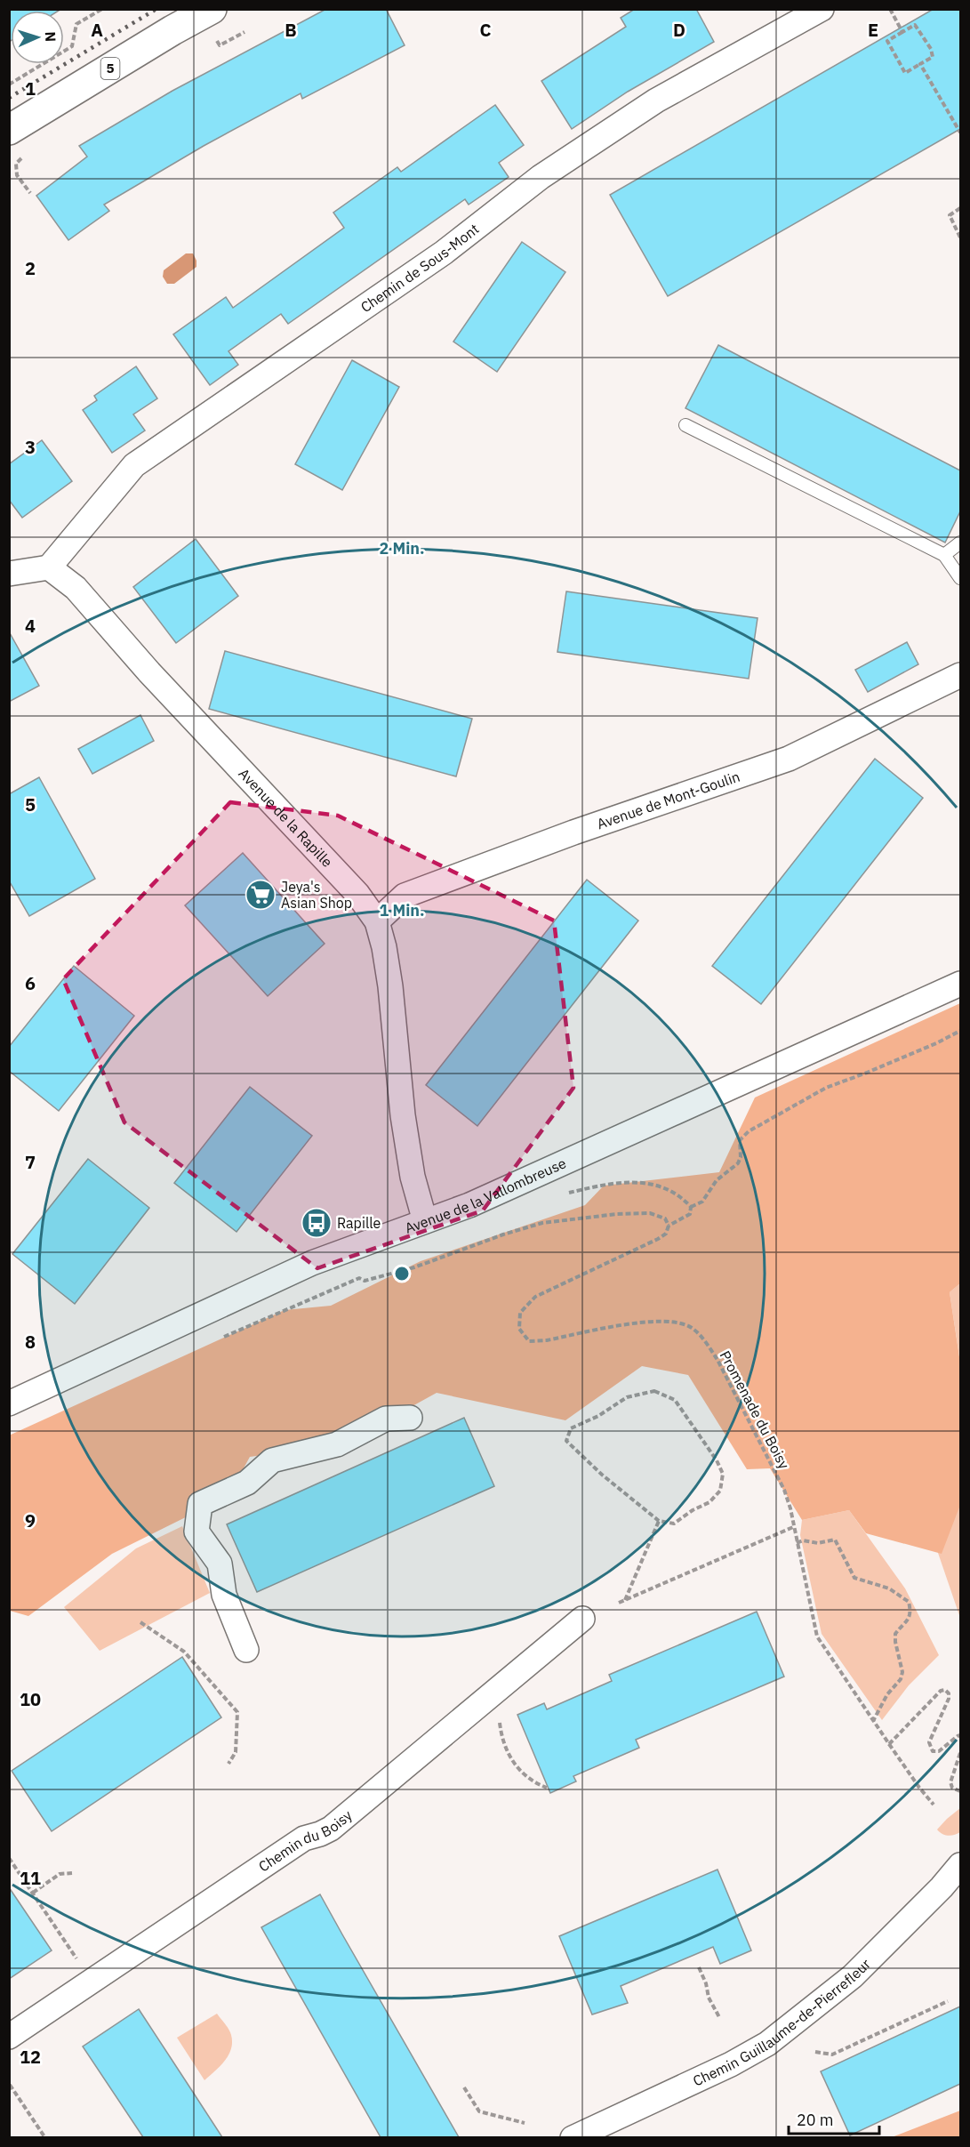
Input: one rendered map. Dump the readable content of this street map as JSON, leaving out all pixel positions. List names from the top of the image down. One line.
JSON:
{"streets":{"main road":["5"],"street":["Chemin de Sous-Mont","Avenue de Mont-Goulin","Avenue de la Rapille","Avenue de la Vallombreuse","Chemin du Boisy","Chemin Guillaume-de-Pierrefleur"],"path":["Promenade du Boisy"]},"crossings":[["Chemin de Sous-Mont","Avenue de la Rapille"],["Avenue de Mont-Goulin","Avenue de la Rapille"],["Avenue de la Rapille","Avenue de la Vallombreuse"]],"places":{"supermarket":["Jeya's Asian Shop"],"bus stop":["Rapille"]},"scale_bar":"20 m","north":"right","grid":{"columns":["A","B","C","D","E"],"rows":["1","2","3","4","5","6","7","8","9","10","11","12"]},"rings":["2 Min.","1 Min."]}
